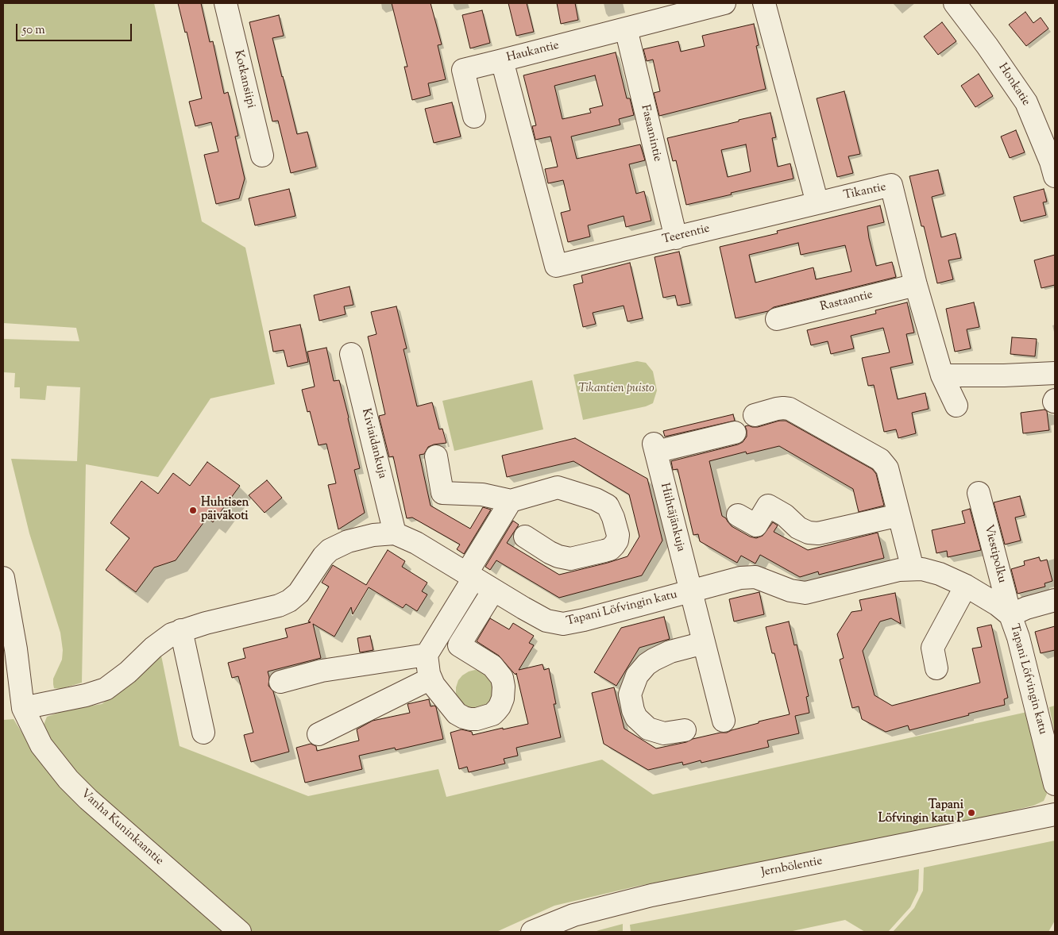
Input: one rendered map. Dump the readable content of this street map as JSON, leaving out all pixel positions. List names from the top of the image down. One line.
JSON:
{"streets":{"street":["Haukantie","Kotkansiipi","Honkatie","Fasaanintie","Tikantie","Teerentie","Rastaantie","Kiviaidankuja","Hiihtäjänkuja","Viestipolku","Tapani Löfvingin katu","Vanha Kuninkaantie","Jernbölentie"]},"crossings":[["Haukantie","Fasaanintie"],["Haukantie","Teerentie"],["Fasaanintie","Teerentie"],["Tikantie","Teerentie"],["Tikantie","Rastaantie"],["Kiviaidankuja","Tapani Löfvingin katu"],["Hiihtäjänkuja","Tapani Löfvingin katu"],["Viestipolku","Tapani Löfvingin katu"],["Tapani Löfvingin katu","Vanha Kuninkaantie"]],"parks":["Tikantien puisto"],"places":["Huhtisen päiväkoti","Tapani Löfvingin katu P"],"scale_bar":"50 m"}
